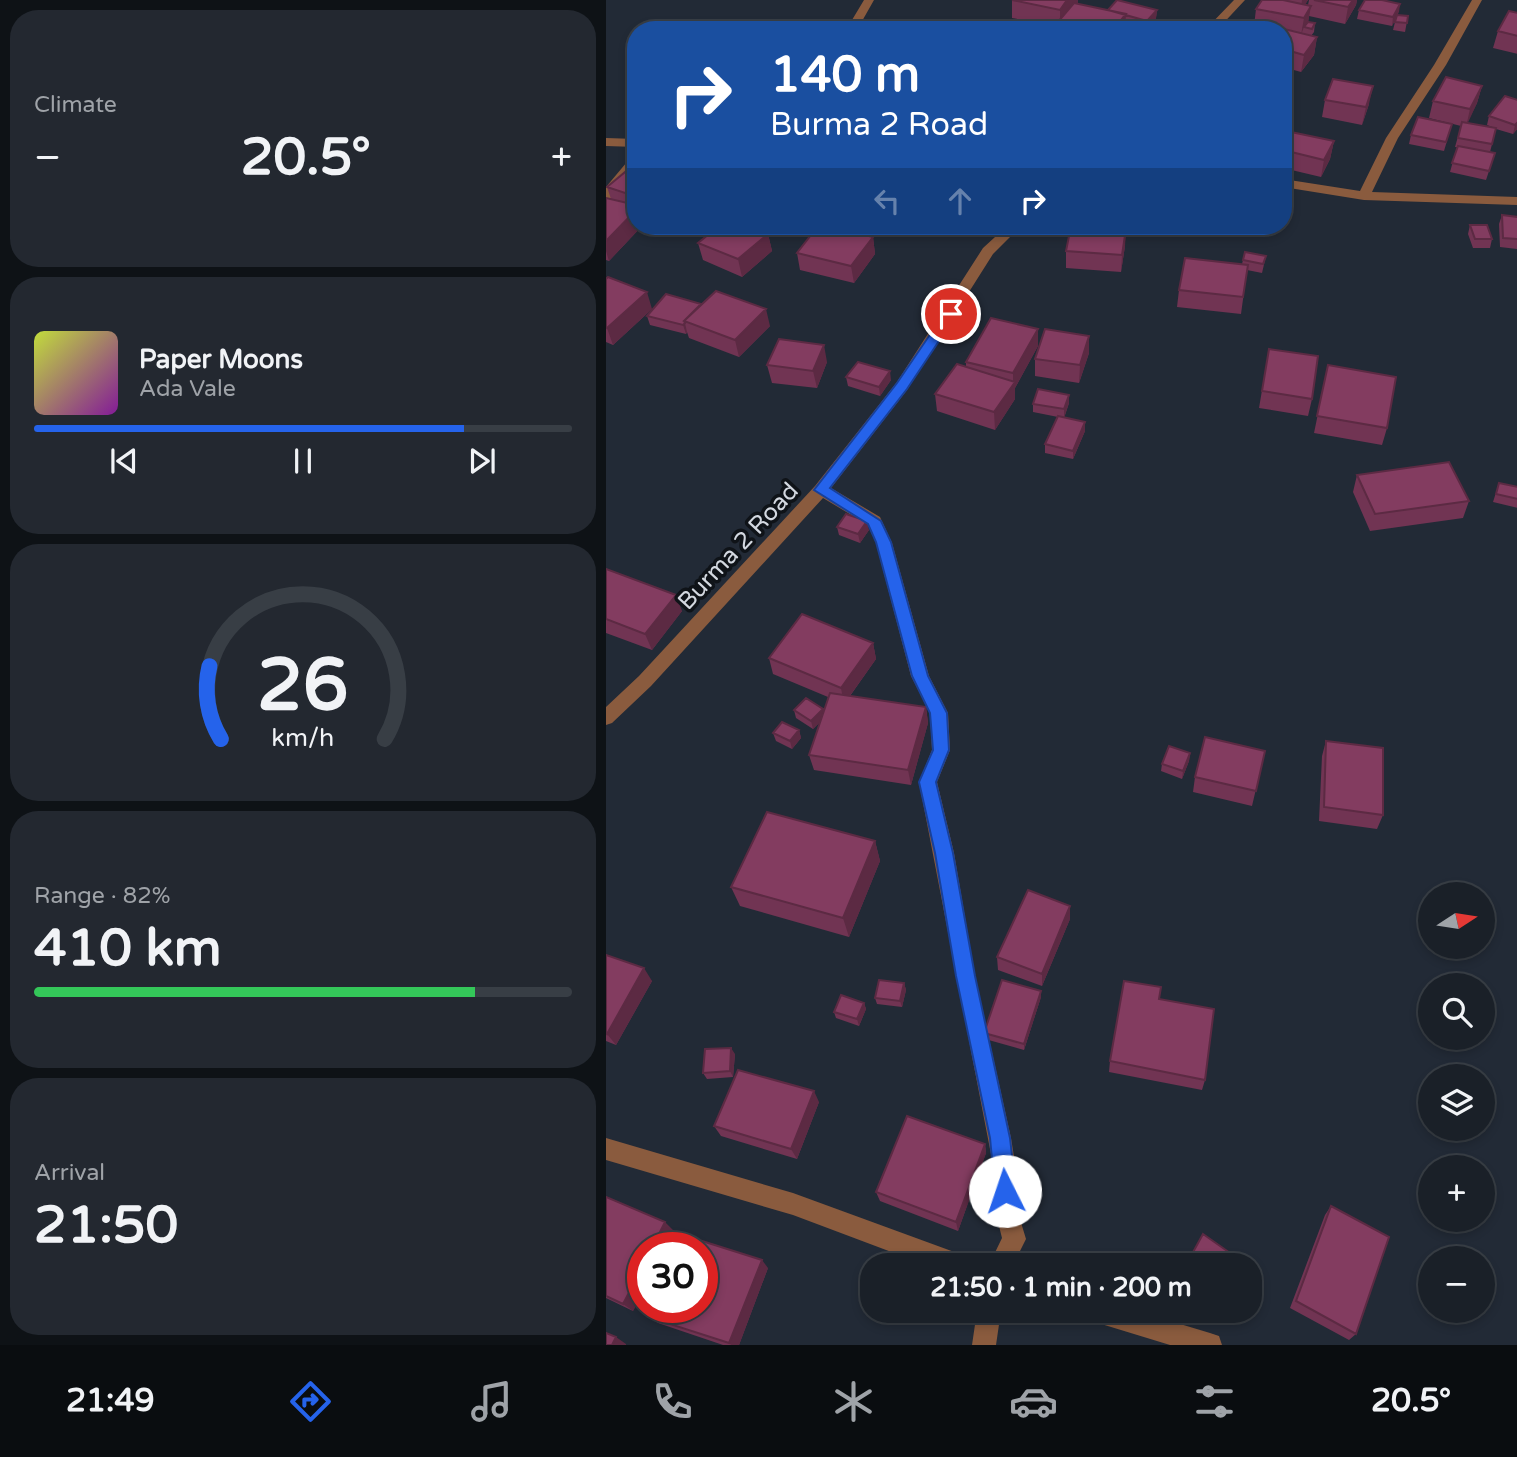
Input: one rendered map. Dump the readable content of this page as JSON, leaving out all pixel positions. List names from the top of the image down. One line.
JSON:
{"streets":{"street":["Burma 2 Road"]},"north":"right","page":{"tile":["Climate",["Range · 82%","410 km"],["Arrival","21:50"]],"turn":["140 m","Burma 2 Road"],"heat":["−","20.5°","+"],"song":["Paper Moons","Ada Vale"],"map_buttons":["+","−"],"limit":"30","trip":"21:50 · 1 min · 200 m","tabs":["21:49","20.5°"],"gauge":["26","km/h"]}}
